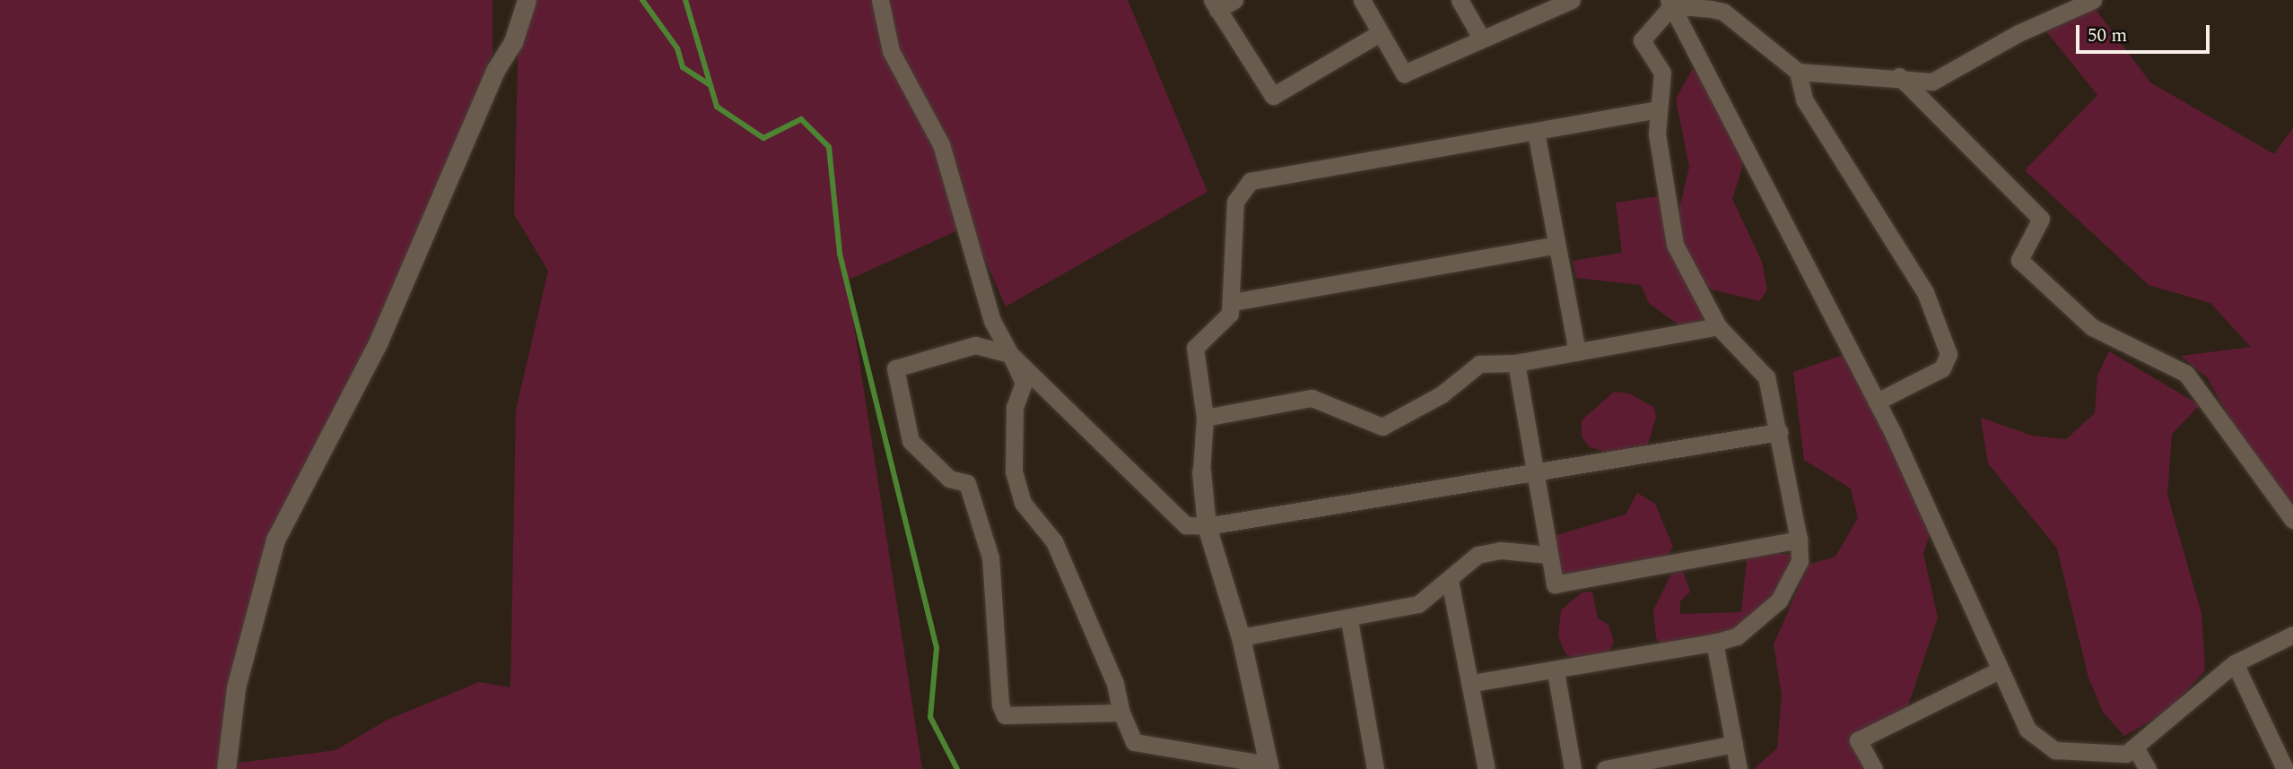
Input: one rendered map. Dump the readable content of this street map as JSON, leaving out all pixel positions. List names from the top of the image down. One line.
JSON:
{"scale_bar":"50 m"}
